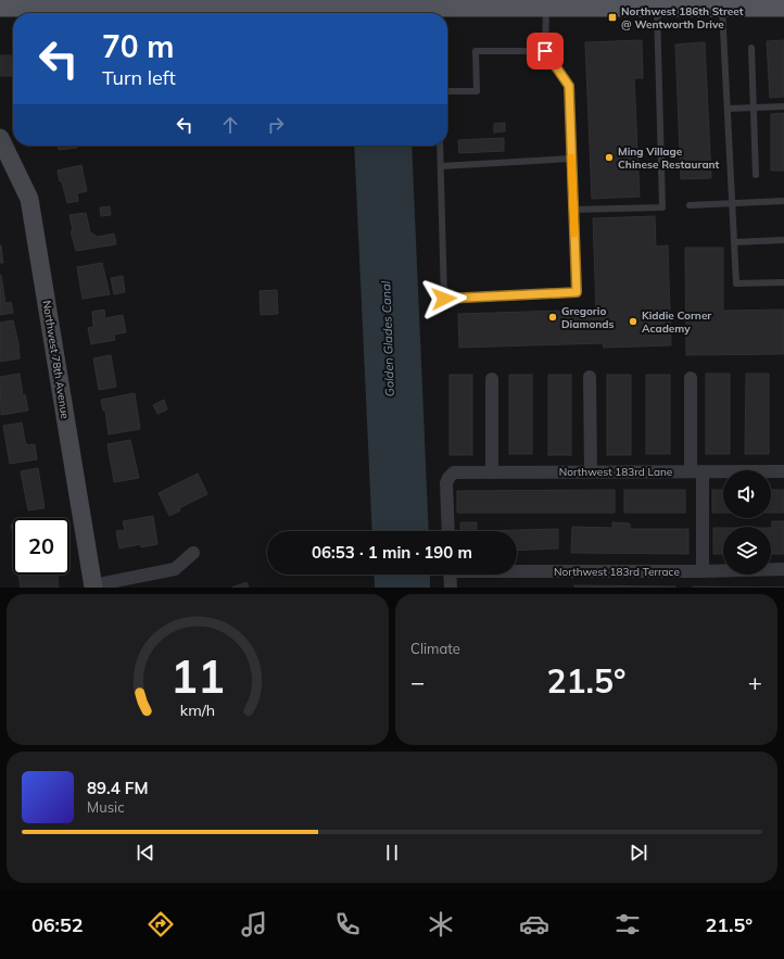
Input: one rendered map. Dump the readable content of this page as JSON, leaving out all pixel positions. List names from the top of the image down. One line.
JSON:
{"streets":{"street":["Northwest 78th Avenue","Northwest 183rd Lane","Northwest 183rd Terrace"]},"water":["Golden Glades Canal"],"places":{"transit":["Northwest 186th Street @ Wentworth Drive"],"other":["Ming Village Chinese Restaurant","Gregorio Diamonds","Kiddie Corner Academy"]},"page":{"turn":["70 m","Turn left"],"limit":"20","trip":"06:53 · 1 min · 190 m","tile":"Climate","heat":["−","21.5°","+"],"song":["89.4 FM","Music"],"tabs":["06:52","21.5°"],"gauge":["11","km/h"]}}
